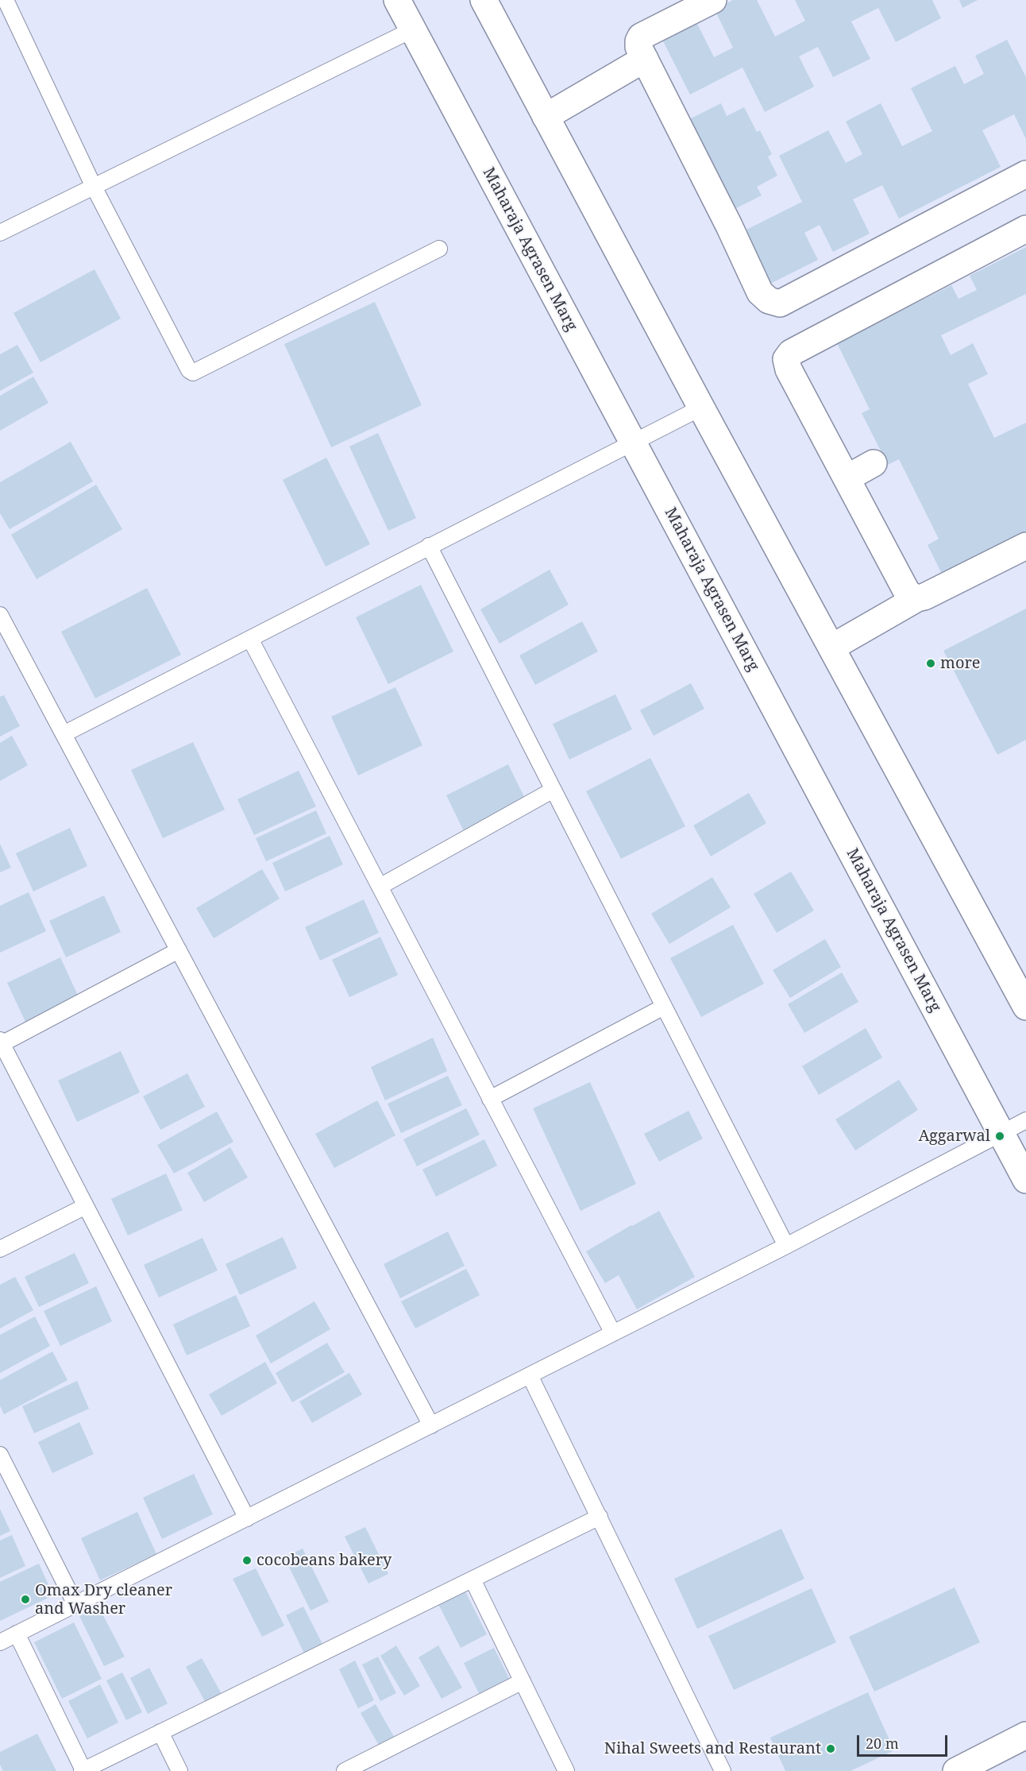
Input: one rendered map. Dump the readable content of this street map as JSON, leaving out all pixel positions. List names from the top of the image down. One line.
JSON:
{"streets":{"street":["Maharaja Agrasen Marg"]},"places":["more","Aggarwal","cocobeans bakery","Omax Dry cleaner and Washer","Nihal Sweets and Restaurant"],"scale_bar":"20 m"}
